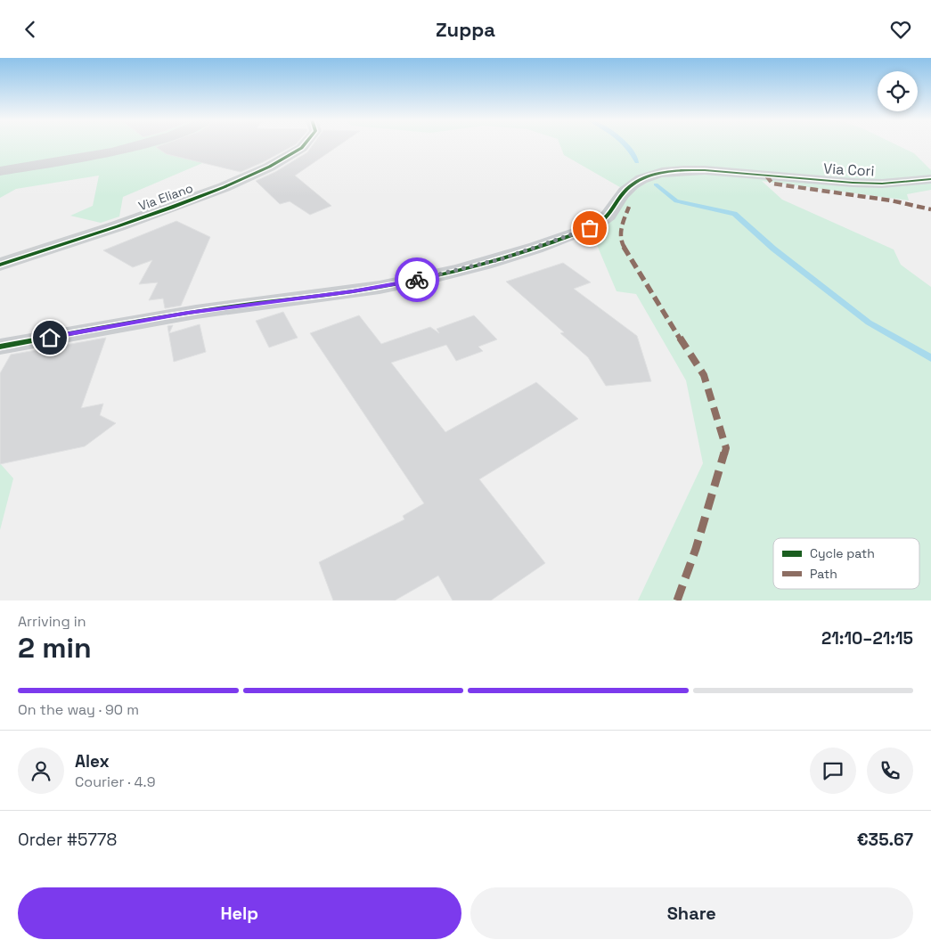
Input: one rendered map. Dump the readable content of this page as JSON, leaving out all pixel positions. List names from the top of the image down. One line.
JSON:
{"streets":{"street":["Via Cori","Via Eliano"]},"legend":["Cycle path","Path"],"page":{"header":"Zuppa","heading":["2 min","Arriving in","21:10–21:15"],"panel":["Alex","Courier · 4.9","Order #5778","€35.67"],"bar":"On the way · 90 m","buttons":["Help","Share"]}}
